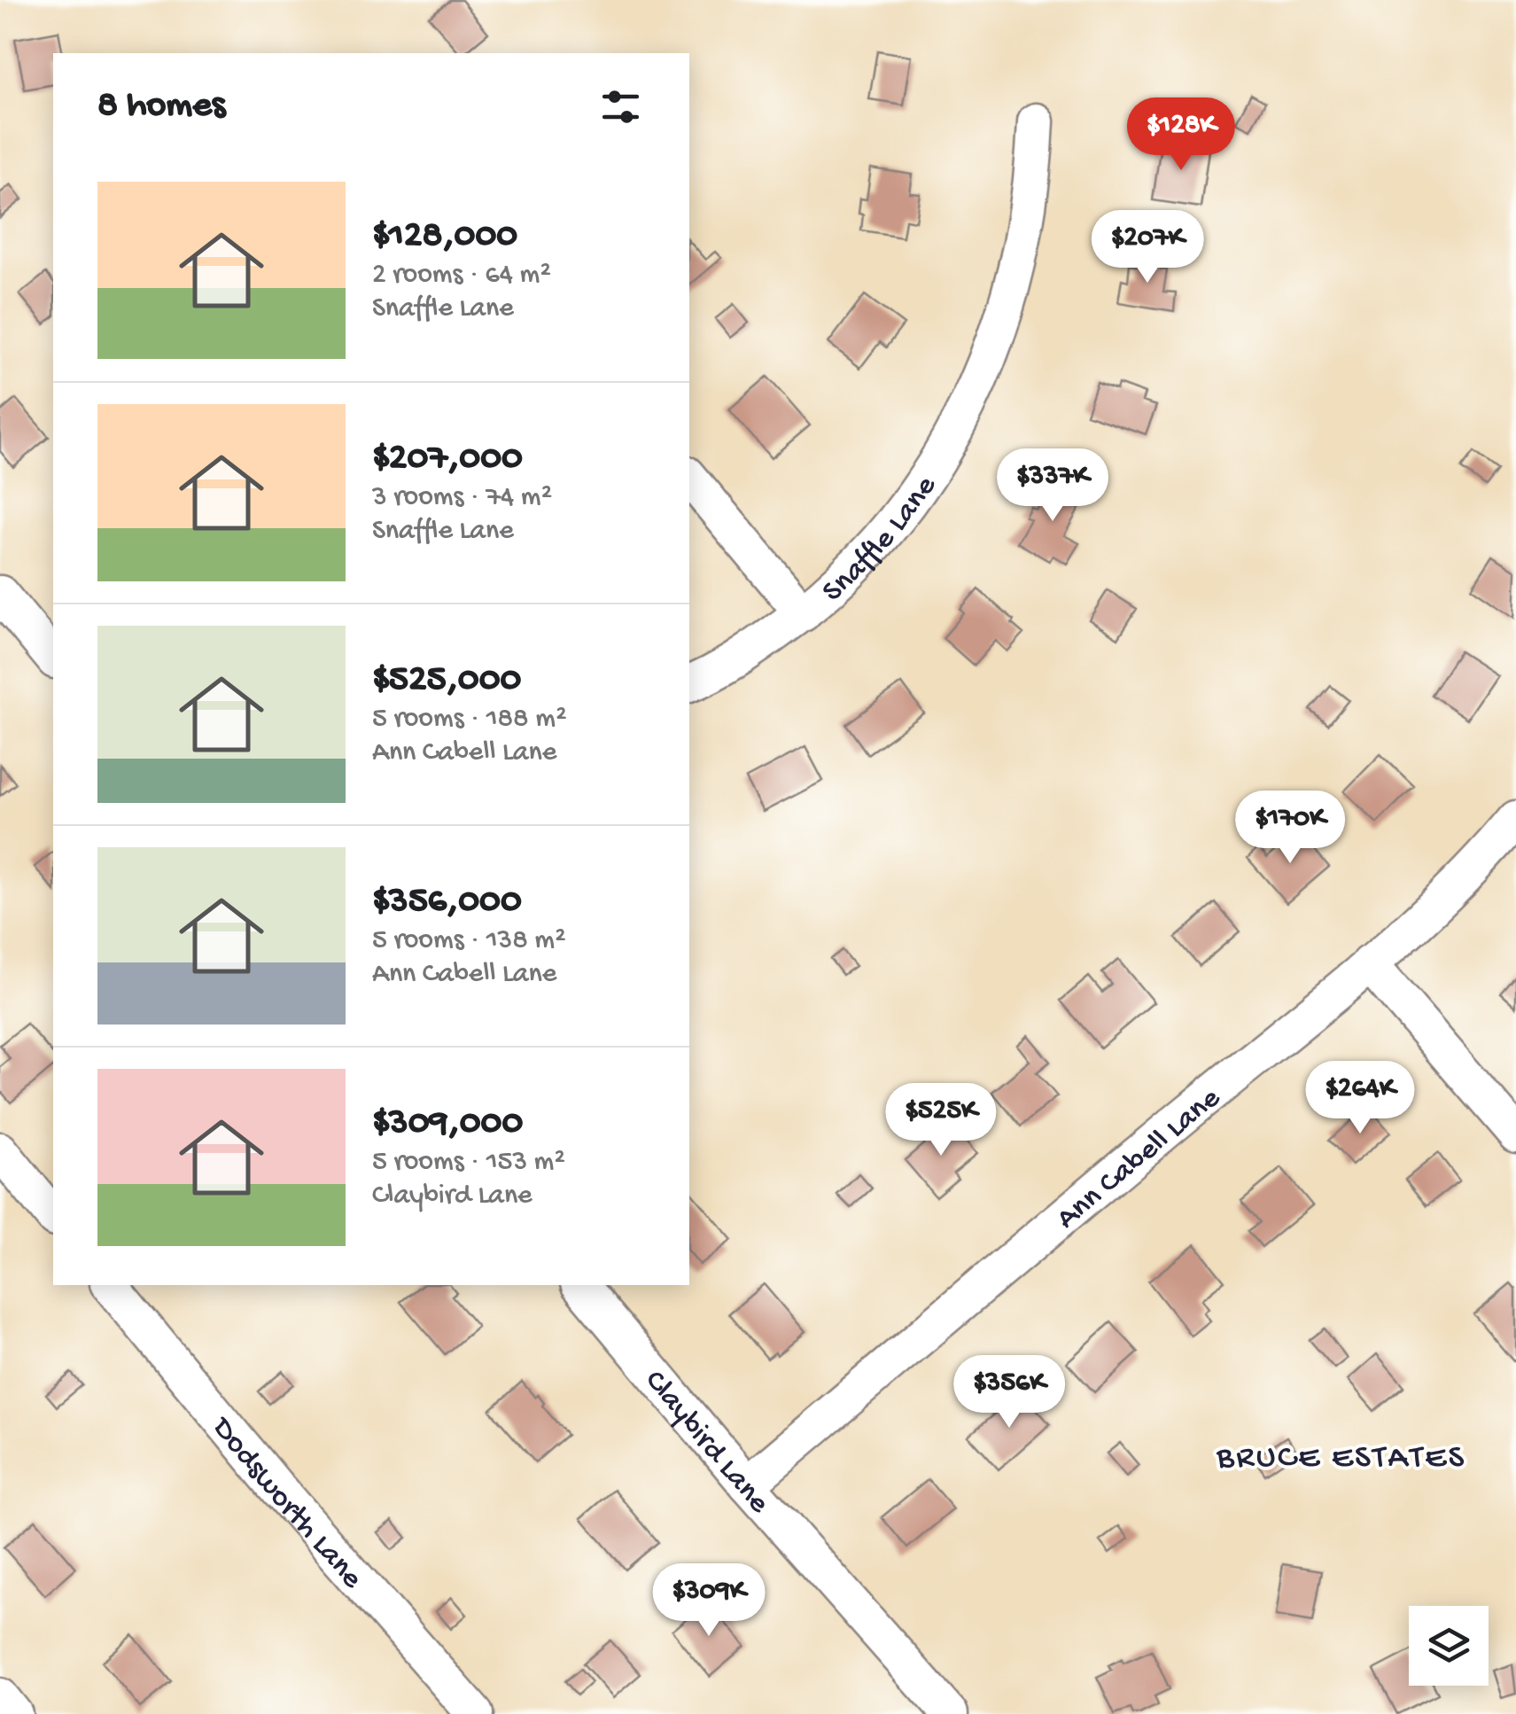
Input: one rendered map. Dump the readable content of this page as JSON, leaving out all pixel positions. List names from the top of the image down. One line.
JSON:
{"streets":{"street":["Snaffle Lane","Ann Cabell Lane","Claybird Lane","Dodsworth Lane"]},"crossings":[["Ann Cabell Lane","Claybird Lane"]],"districts":["BRUCE ESTATES"],"page":{"heading":"8 homes","price":["$128K","$207K","$337K","$170K","$264K","$525K","$356K","$309K"],"list":[{"name":"$128,000","note":"2 rooms · 64 m² · Snaffle Lane"},{"name":"$207,000","note":"3 rooms · 74 m² · Snaffle Lane"},{"name":"$525,000","note":"5 rooms · 188 m² · Ann Cabell Lane"},{"name":"$356,000","note":"5 rooms · 138 m² · Ann Cabell Lane"},{"name":"$309,000","note":"5 rooms · 153 m² · Claybird Lane"}]}}
